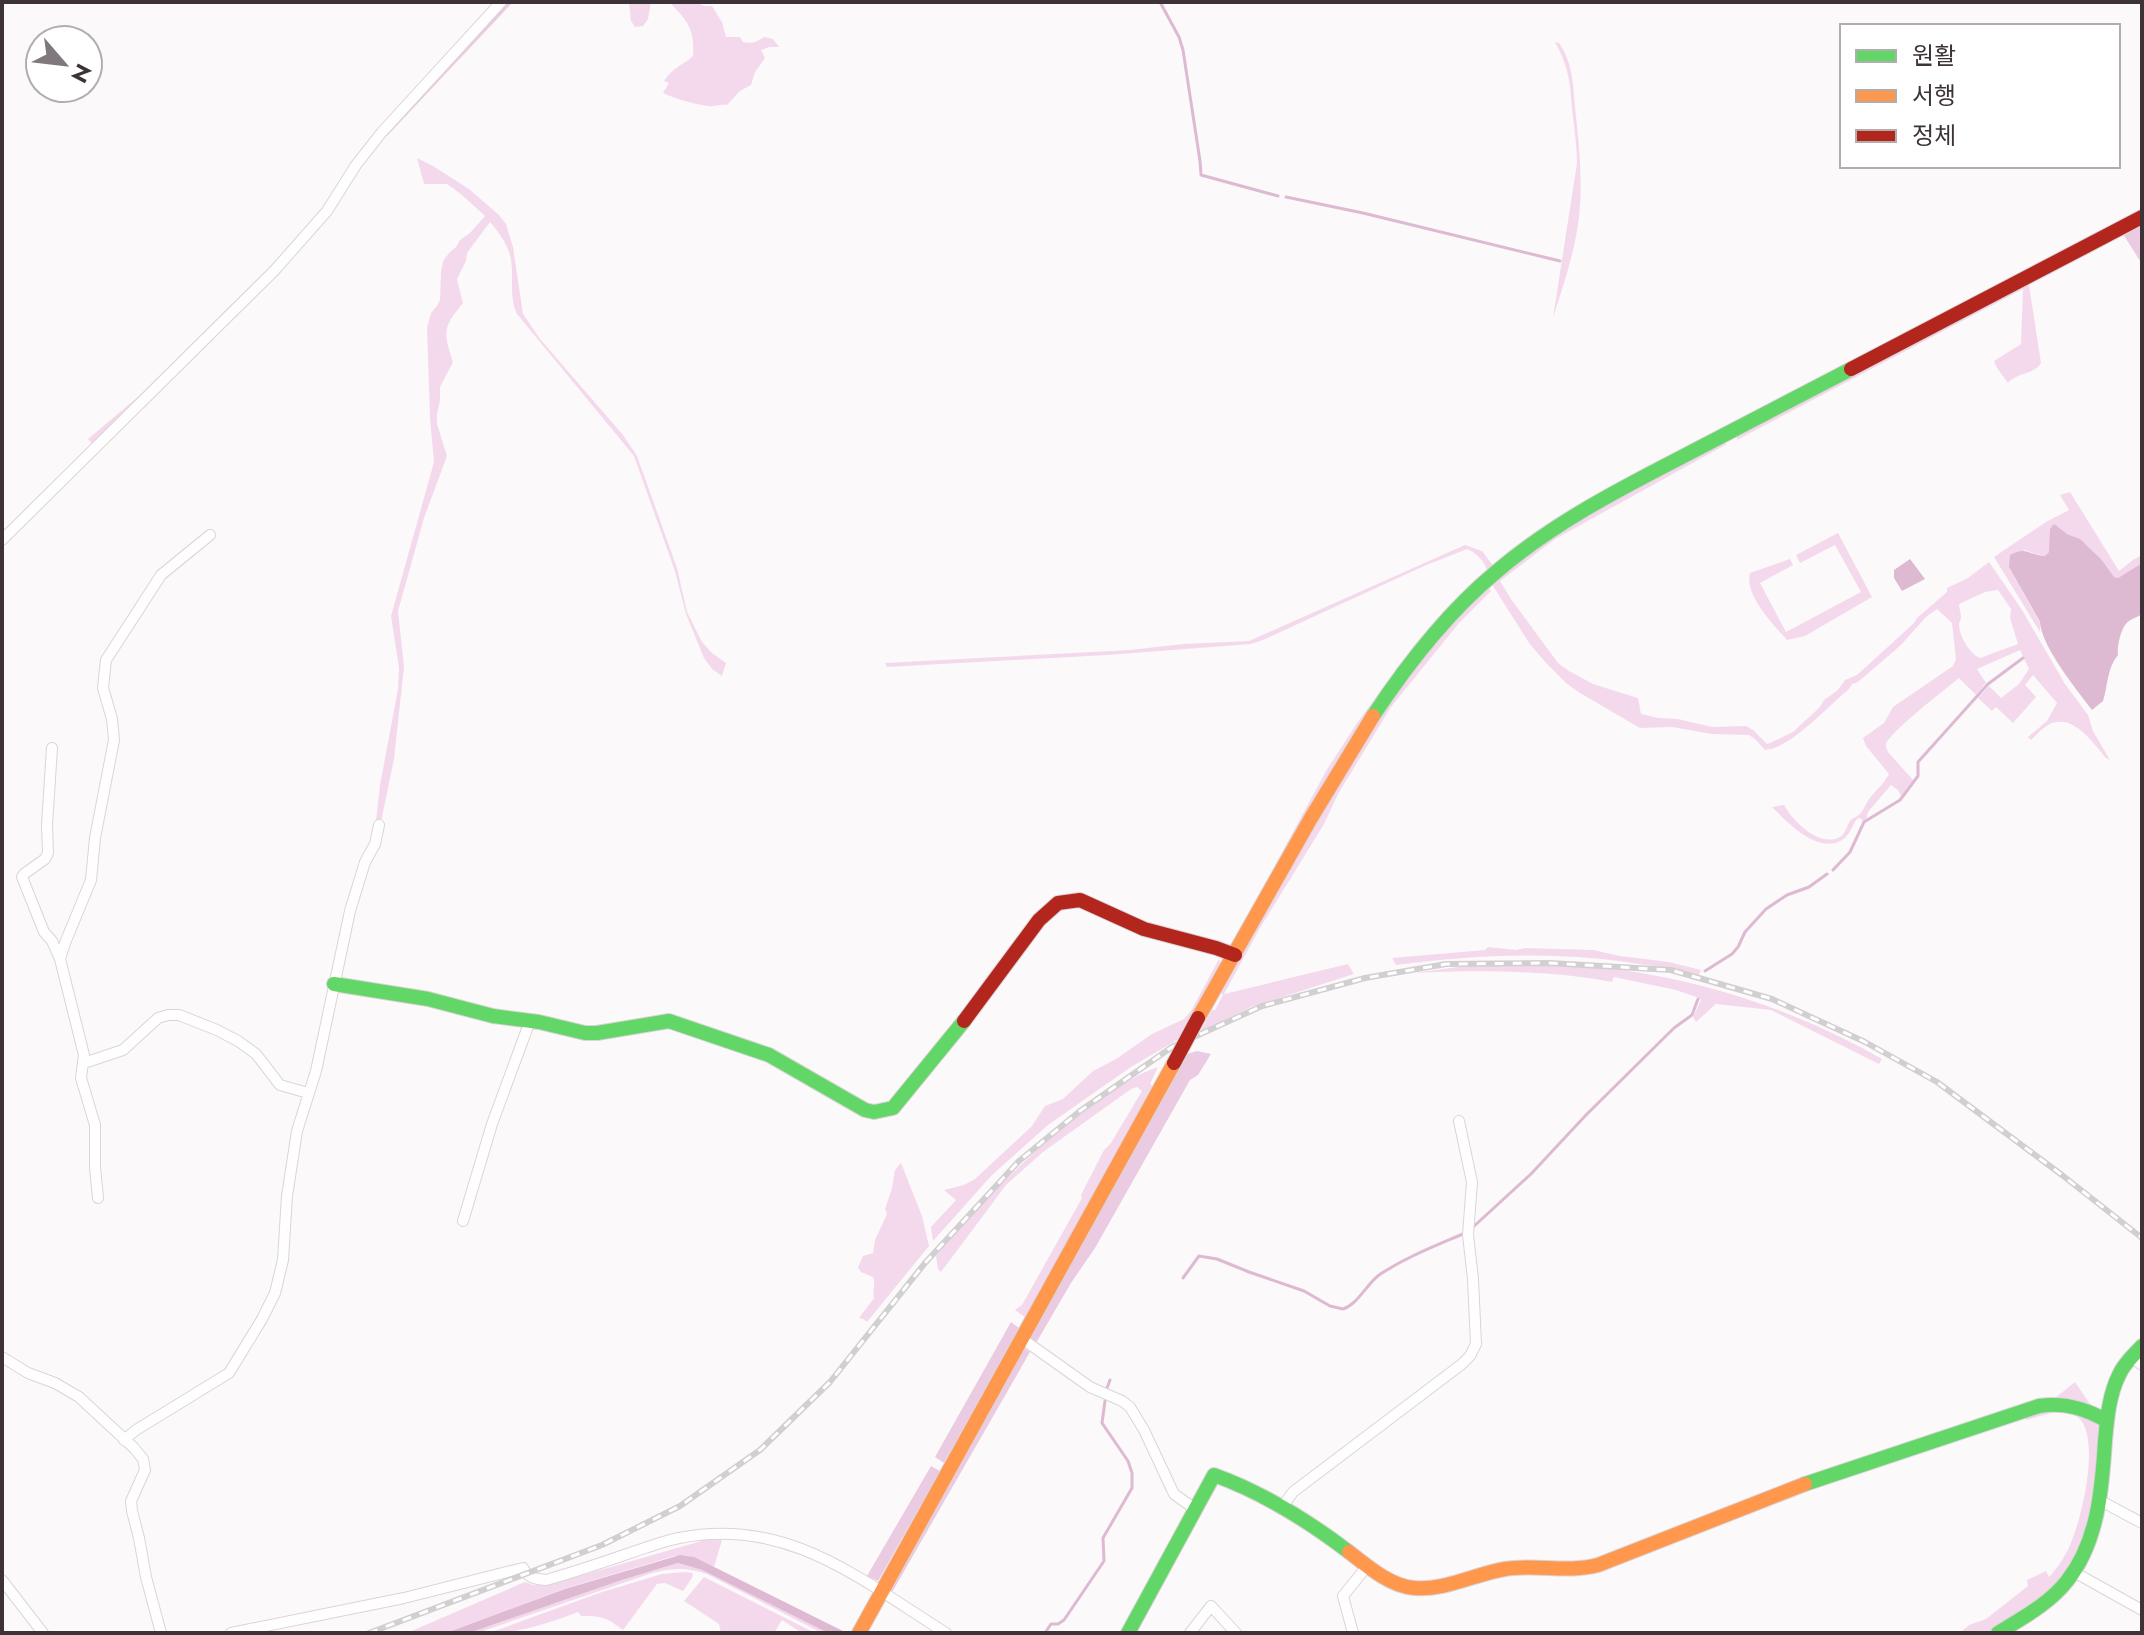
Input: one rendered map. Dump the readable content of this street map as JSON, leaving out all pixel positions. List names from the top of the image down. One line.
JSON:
{"legend":["원활","서행","정체"],"north":"bottom right"}
